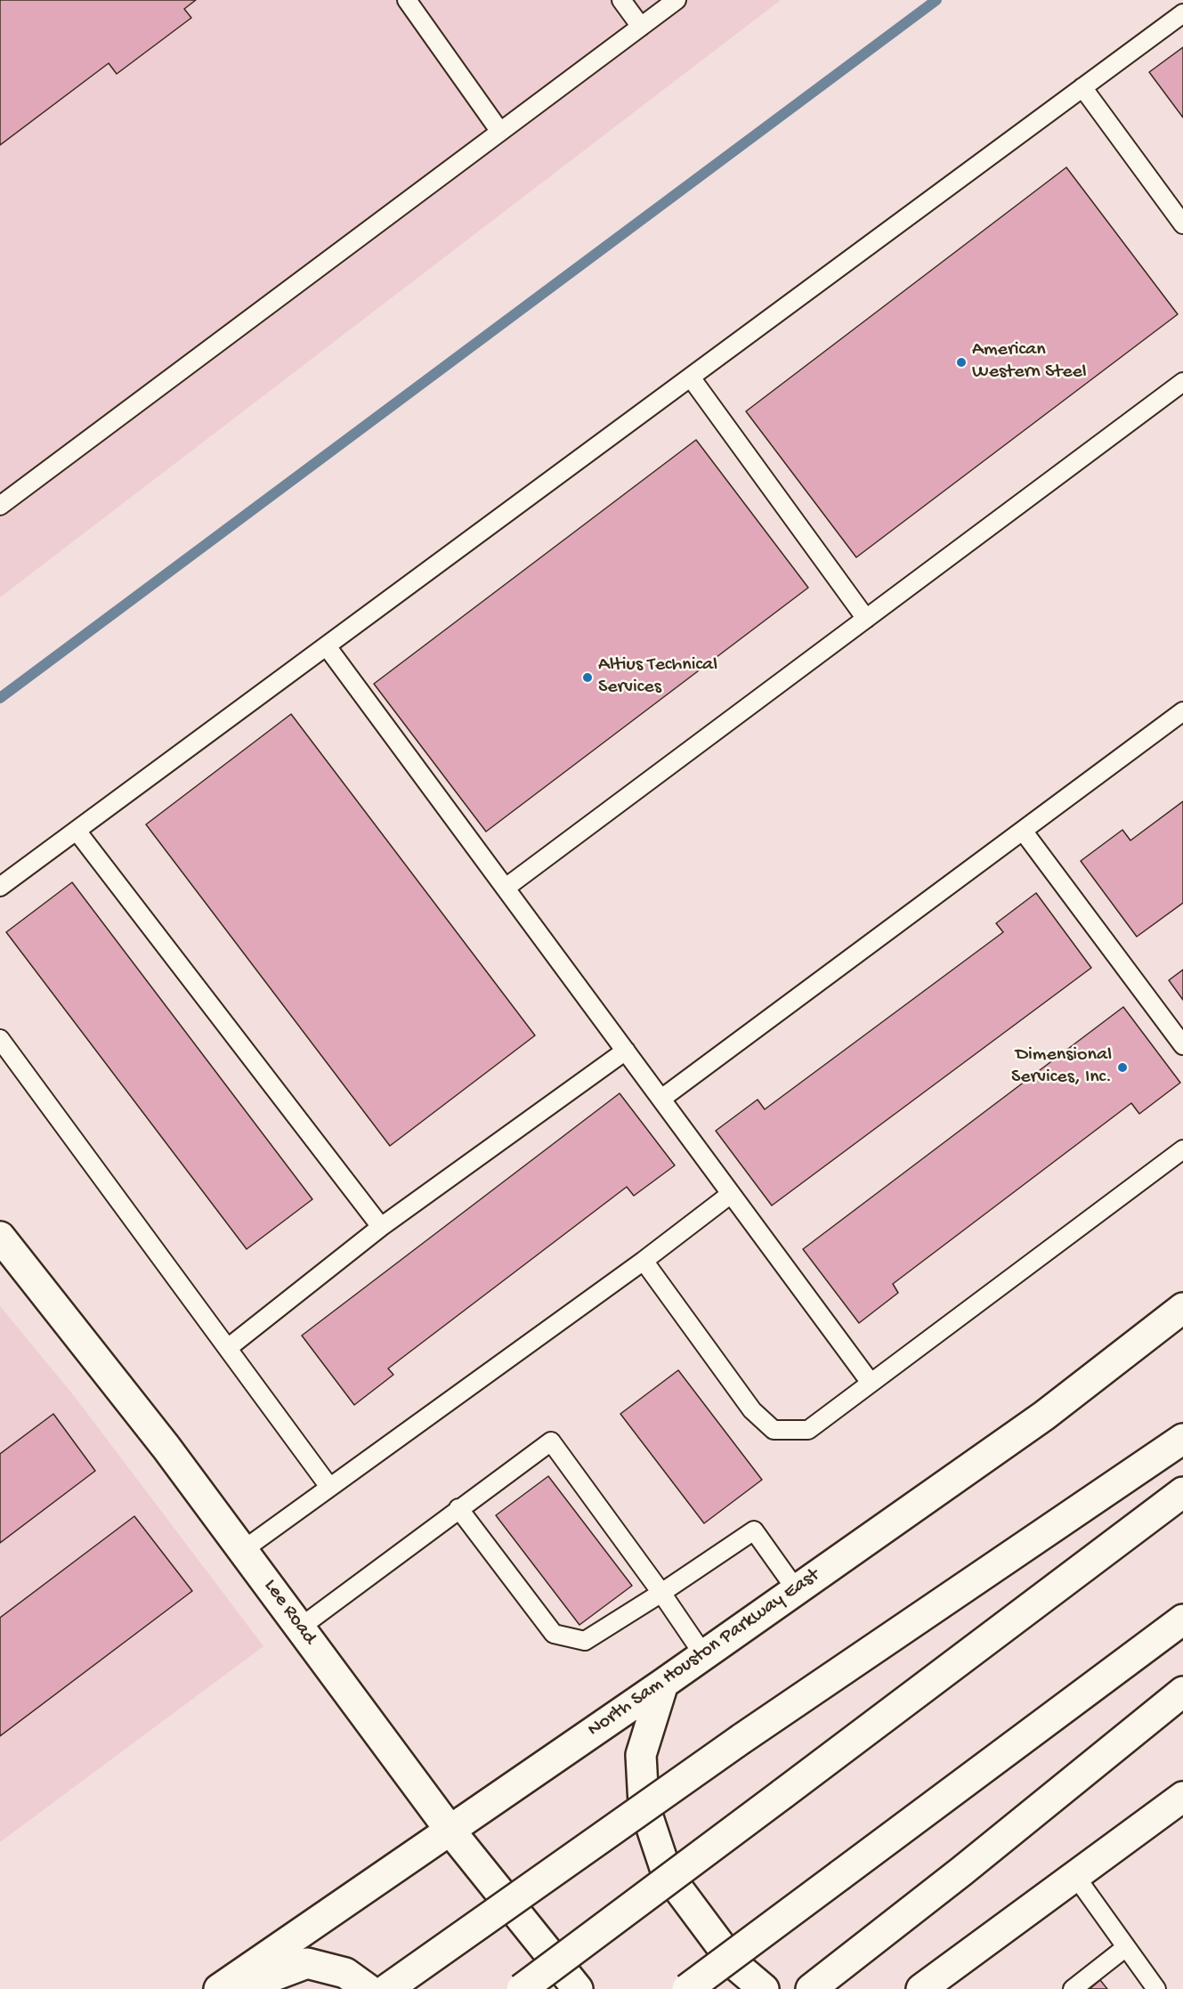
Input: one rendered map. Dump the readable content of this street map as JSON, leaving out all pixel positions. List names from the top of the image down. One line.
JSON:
{"streets":{"main road":["Lee Road","North Sam Houston Parkway East"]},"crossings":[["Lee Road","North Sam Houston Parkway East"]],"places":["American Western Steel","Altius Technical Services","Dimensional Services, Inc."]}
